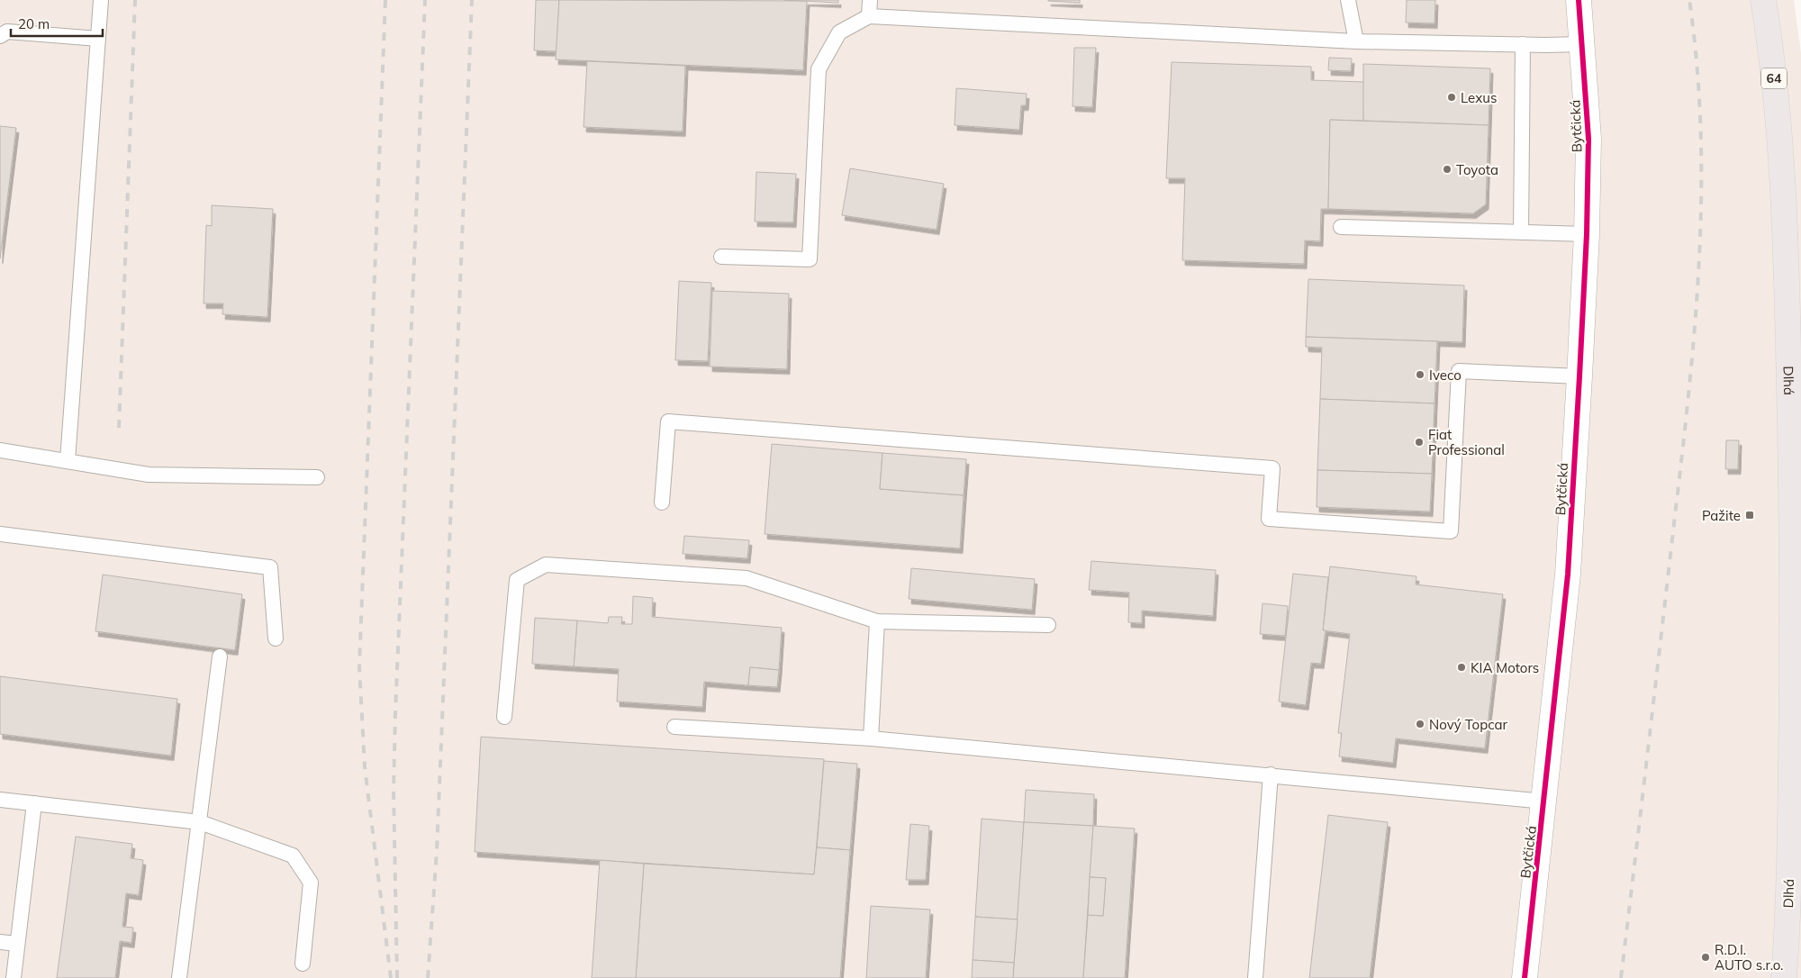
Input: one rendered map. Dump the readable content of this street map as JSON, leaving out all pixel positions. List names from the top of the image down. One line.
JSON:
{"streets":{"main road":["64","Dlhá"],"street":["Bytčická"]},"places":{"other":["Lexus","Toyota","Iveco","Fiat Professional","KIA Motors","Nový Topcar","R.D.I. AUTO s.r.o."],"transit":["Pažite"]},"scale_bar":"20 m"}
